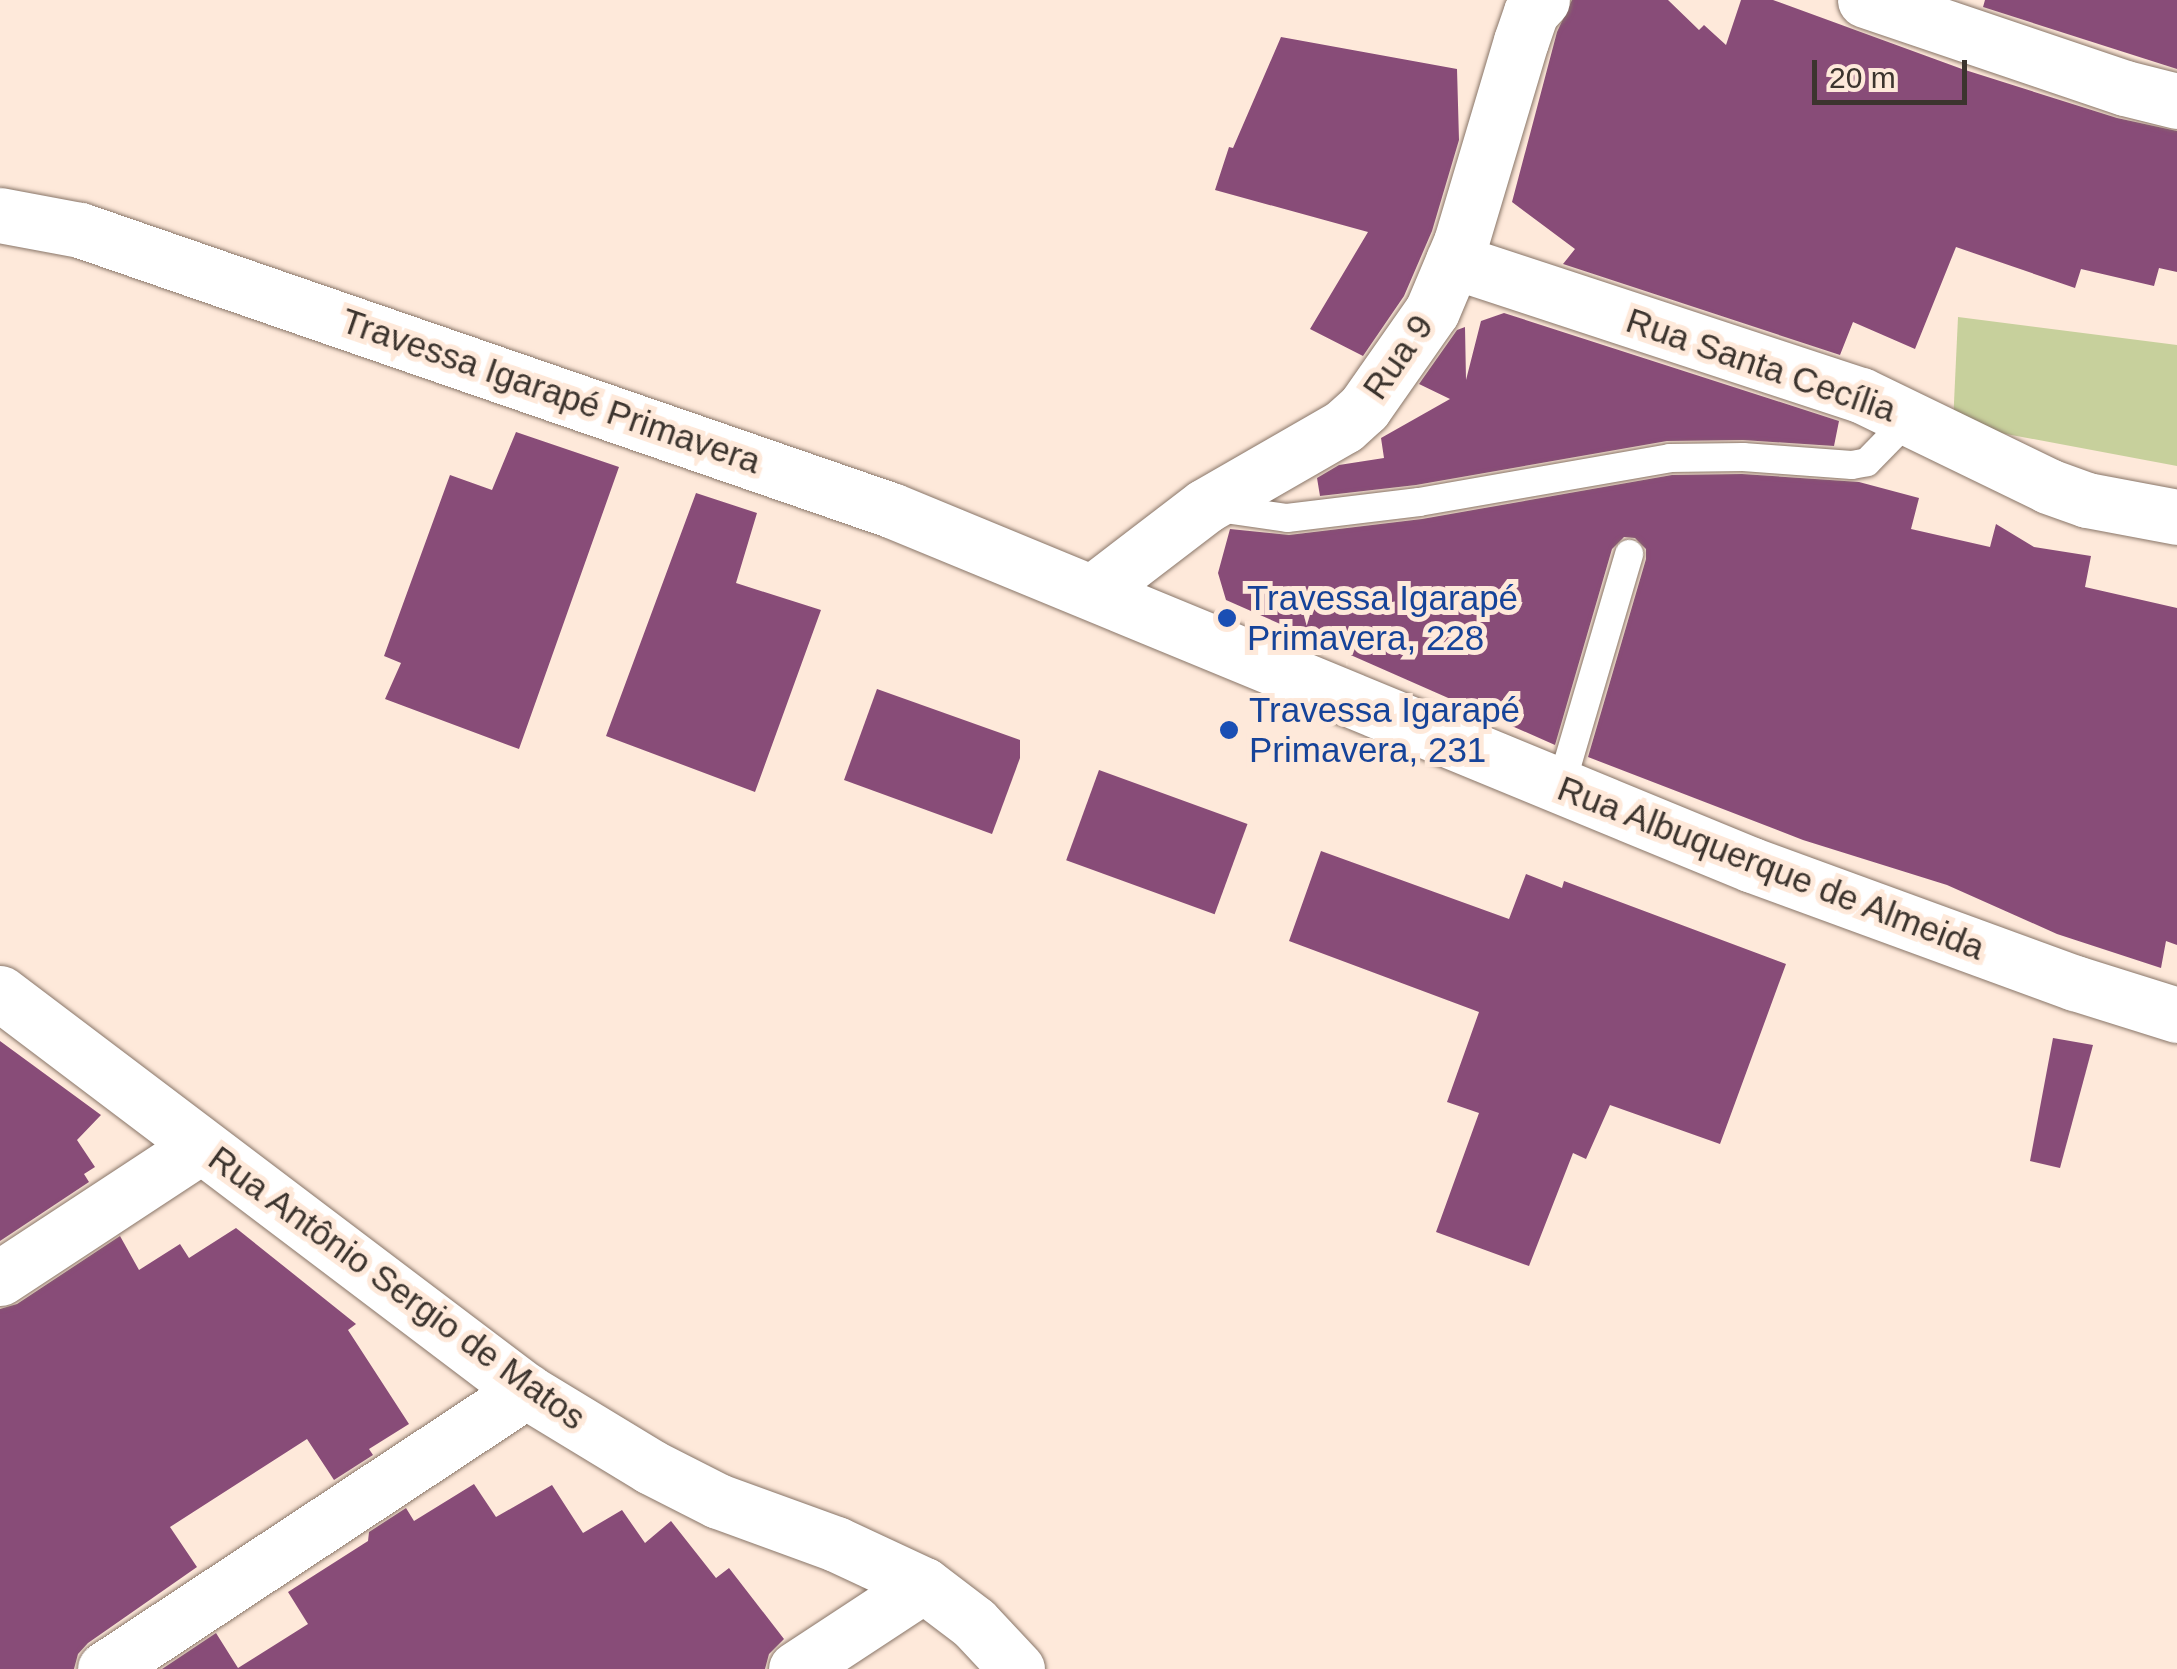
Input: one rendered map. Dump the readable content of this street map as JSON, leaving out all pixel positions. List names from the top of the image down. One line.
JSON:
{"streets":{"street":["Rua 9","Rua Santa Cecília","Travessa Igarapé Primavera","Rua Albuquerque de Almeida","Rua Antônio Sergio de Matos"]},"crossings":[["Rua 9","Rua Santa Cecília"],["Rua 9","Travessa Igarapé Primavera"],["Rua 9","Rua Albuquerque de Almeida"],["Travessa Igarapé Primavera","Rua Albuquerque de Almeida"]],"places":["Travessa Igarapé Primavera, 228","Travessa Igarapé Primavera, 231"],"scale_bar":"20 m"}
